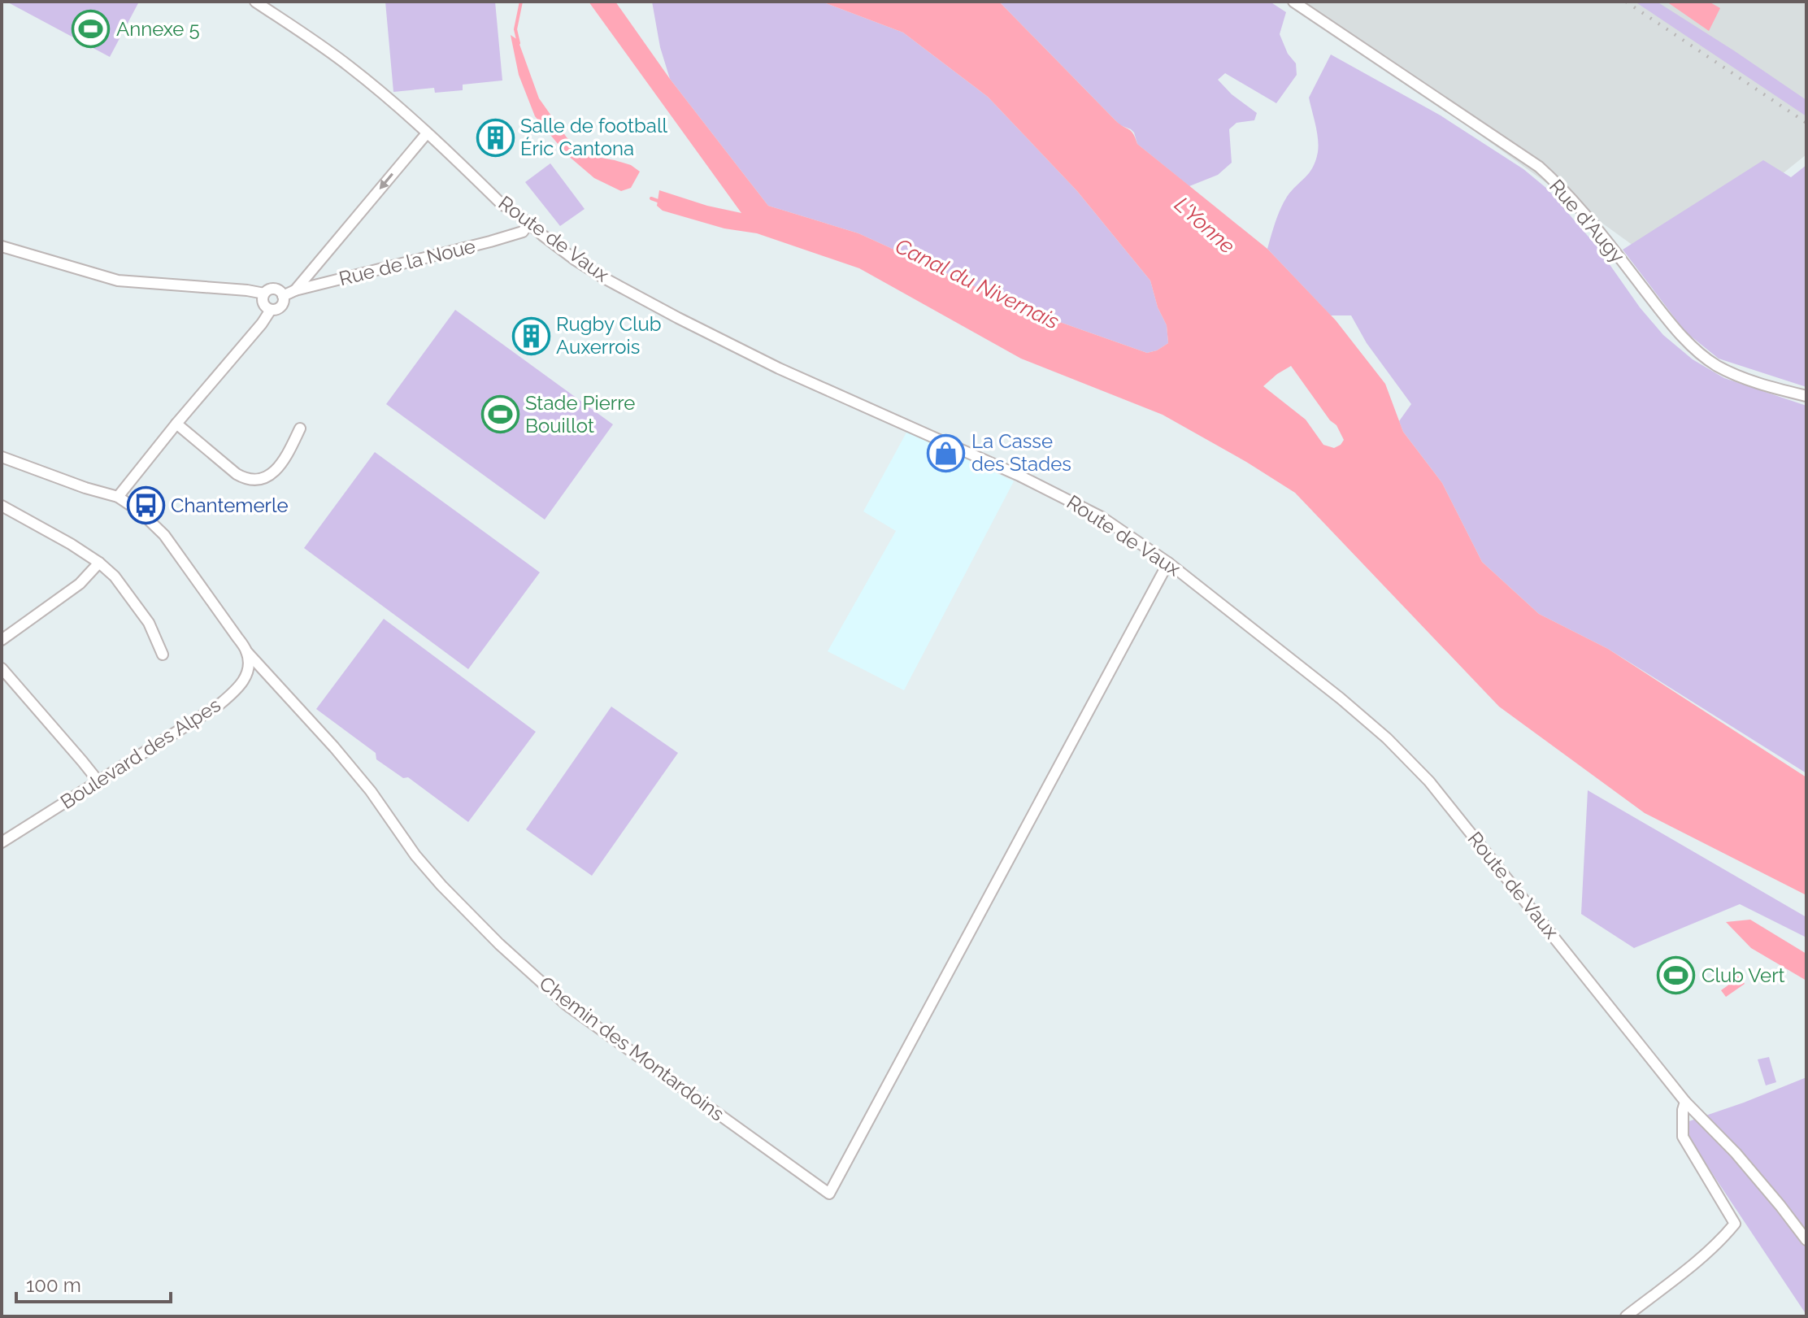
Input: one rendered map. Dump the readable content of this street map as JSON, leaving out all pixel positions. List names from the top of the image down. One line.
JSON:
{"streets":{"street":["Rue d'Augy","Route de Vaux","Rue de la Noue","Boulevard des Alpes","Chemin des Montardoins"]},"crossings":[["Route de Vaux","Rue de la Noue"],["Route de Vaux","Chemin des Montardoins"],["Boulevard des Alpes","Chemin des Montardoins"]],"water":["L'Yonne","Canal du Nivernais"],"places":{"sports":["Annexe 5","Stade Pierre Bouillot","Club Vert"],"building":["Salle de football Éric Cantona","Rugby Club Auxerrois"],"shop":["La Casse des Stades"],"bus stop":["Chantemerle"]},"scale_bar":"100 m"}
